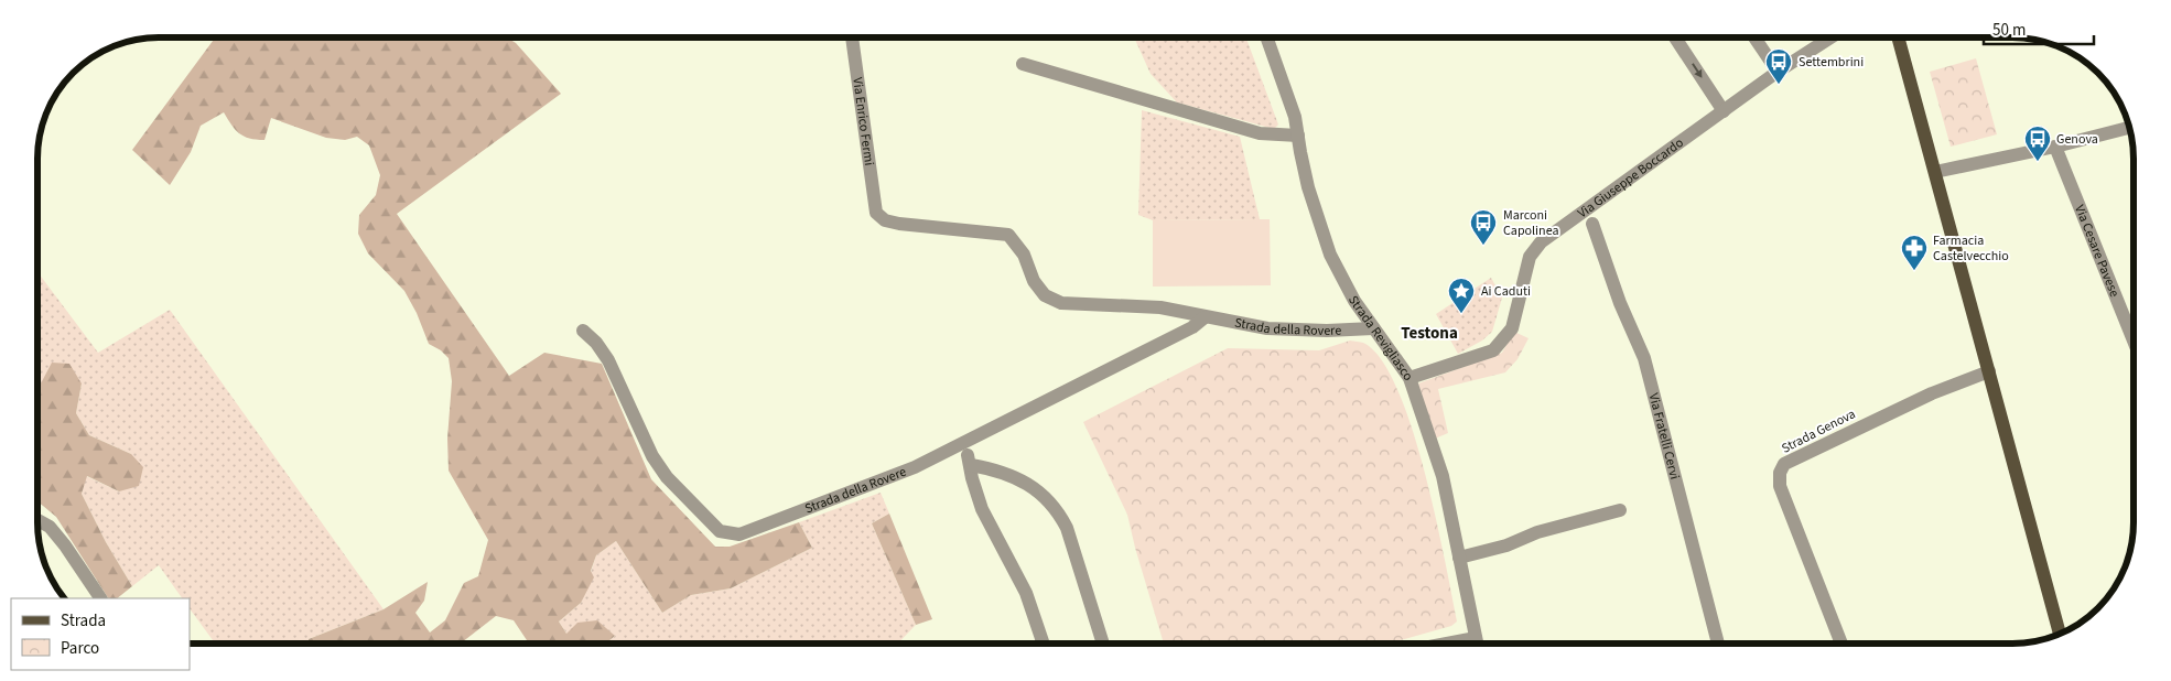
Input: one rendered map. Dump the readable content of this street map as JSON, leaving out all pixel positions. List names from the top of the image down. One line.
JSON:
{"streets":{"street":["Via Enrico Fermi","Via Giuseppe Boccardo","Via Cesare Pavese","Strada della Rovere","Strada Revigliasco","Strada Genova","Via Fratelli Cervi"]},"crossings":[["Via Enrico Fermi","Strada della Rovere"],["Via Giuseppe Boccardo","Strada Revigliasco"],["Strada della Rovere","Strada Revigliasco"]],"districts":["Testona"],"places":{"bus stop":["Settembrini","Genova","Marconi Capolinea"],"pharmacy":["Farmacia Castelvecchio"],"place":["Ai Caduti"]},"legend":["Strada","Parco"],"scale_bar":"50 m"}
